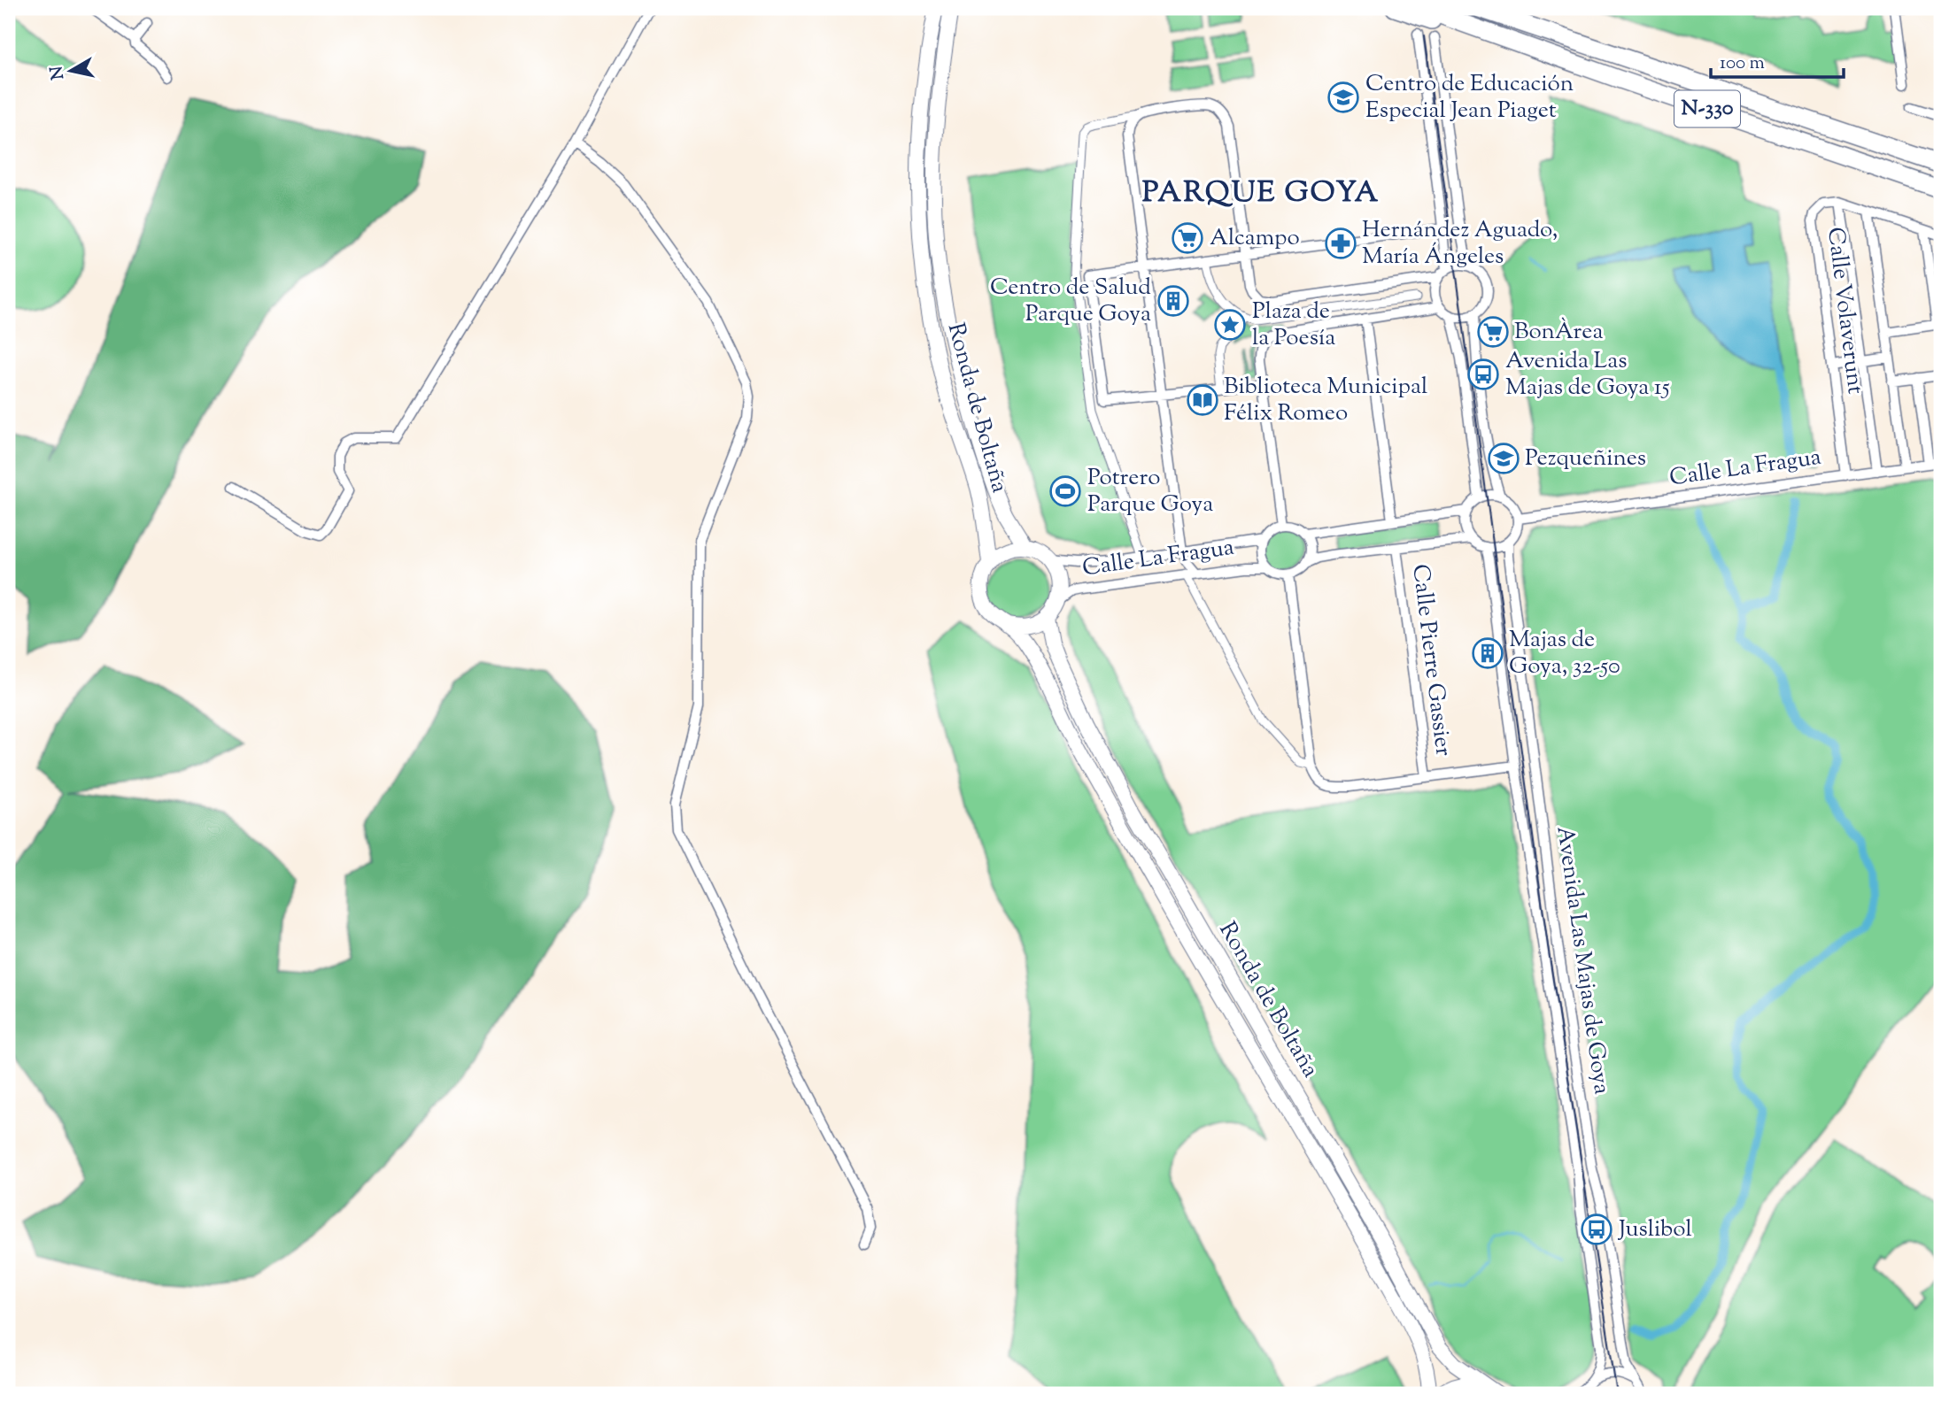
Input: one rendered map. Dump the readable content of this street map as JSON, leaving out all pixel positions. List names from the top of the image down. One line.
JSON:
{"streets":{"highway":["N-330"],"main road":["Ronda de Boltaña"],"street":["Calle Volaverunt","Calle La Fragua","Calle Pierre Gassier","Avenida Las Majas de Goya"]},"crossings":[["Calle Volaverunt","Calle La Fragua"],["Ronda de Boltaña","Calle La Fragua"],["Calle La Fragua","Avenida Las Majas de Goya"]],"districts":["PARQUE GOYA"],"places":{"school or university":["Centro de Educación Especial Jean Piaget","Pezqueñines"],"supermarket":["Alcampo","BonÀrea"],"pharmacy":["Hernández Aguado, María Ángeles"],"building":["Centro de Salud Parque Goya","Majas de Goya, 32-50"],"place":["Plaza de la Poesía"],"bus stop":["Avenida Las Majas de Goya 15","Juslibol"],"library":["Biblioteca Municipal Félix Romeo"],"sports":["Potrero Parque Goya"]},"scale_bar":"100 m","north":"left"}
